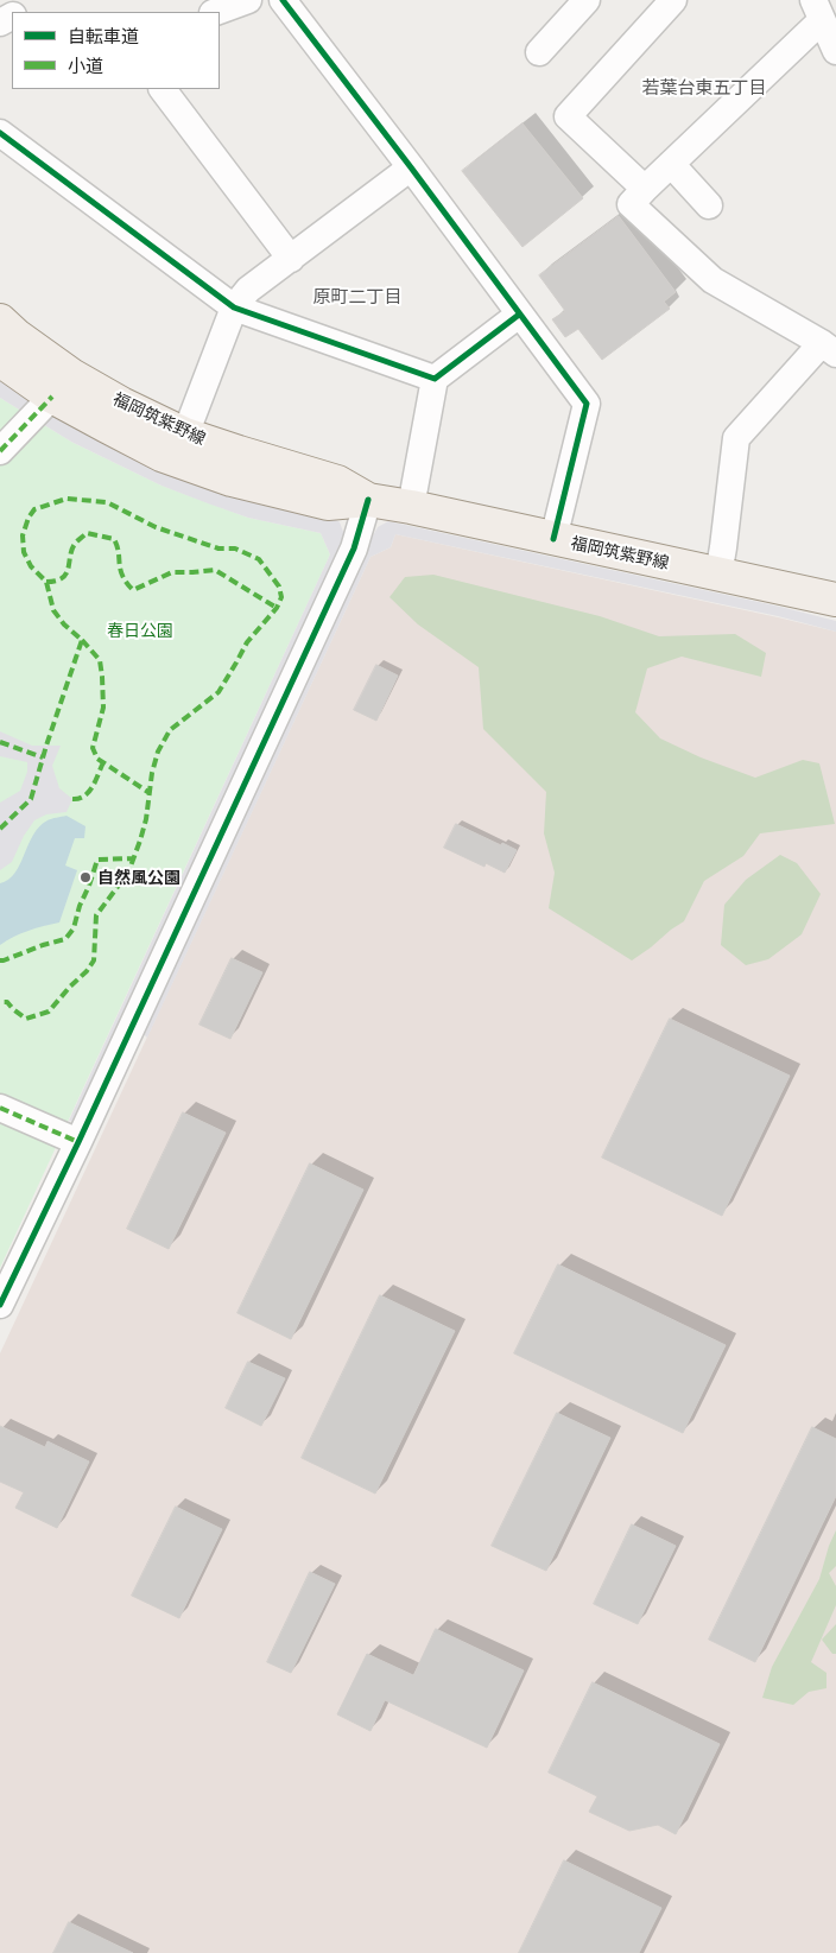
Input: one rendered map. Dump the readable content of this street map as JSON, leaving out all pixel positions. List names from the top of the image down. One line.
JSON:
{"streets":{"main road":["福岡筑紫野線"]},"districts":["若葉台東五丁目","原町二丁目"],"parks":["春日公園"],"places":["自然風公園"],"legend":["自転車道","小道"]}
